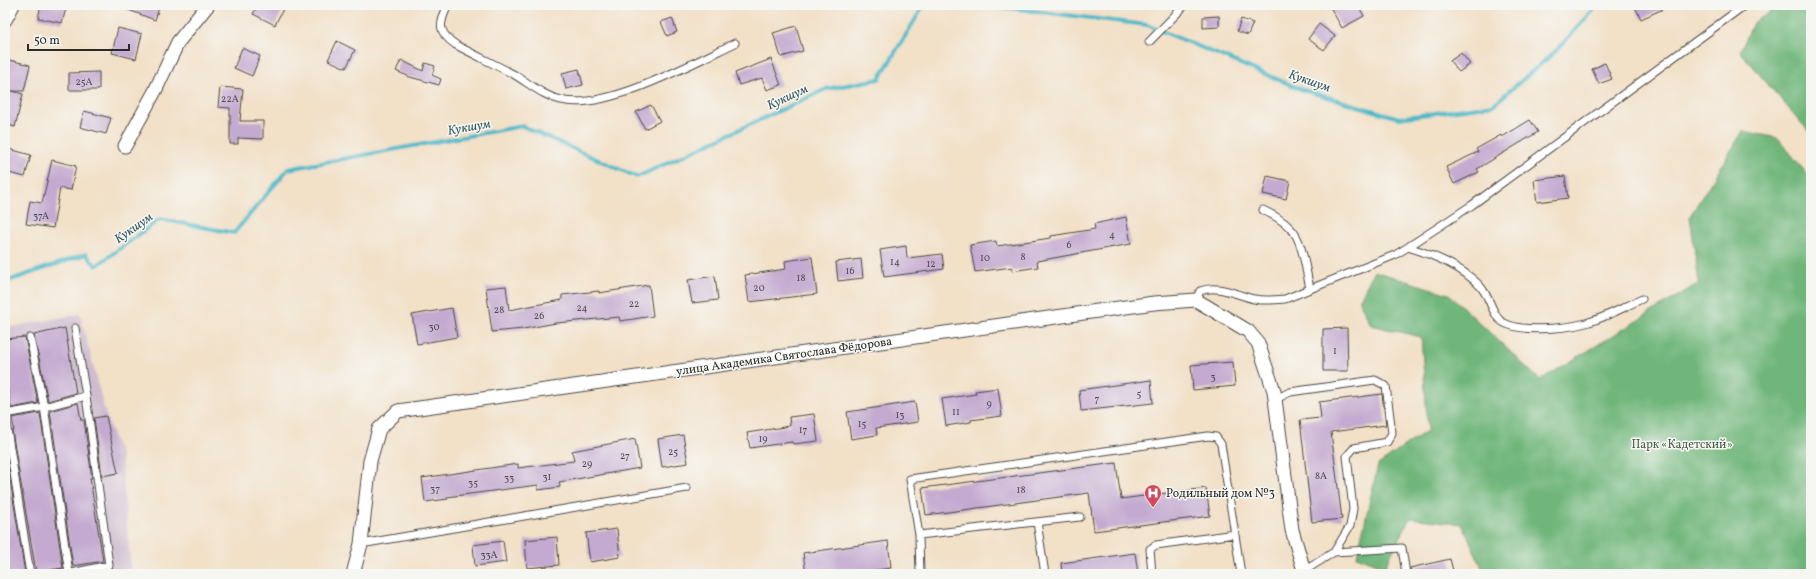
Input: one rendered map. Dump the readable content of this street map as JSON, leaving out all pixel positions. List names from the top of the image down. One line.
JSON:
{"streets":{"street":["улица Академика Святослава Фёдорова"]},"water":["Кукшум"],"parks":["Парк «Кадетский»"],"places":{"hospital":["Родильный дом №3"]},"house_numbers":["25А","22А","37А","4","6","8","10","14","12","16","18","20","22","24","28","26","30","1","3","5","7","9","11","13","15","17","19","25","27","29","8А","31","33","35","37","18","33А"],"scale_bar":"50 m"}
